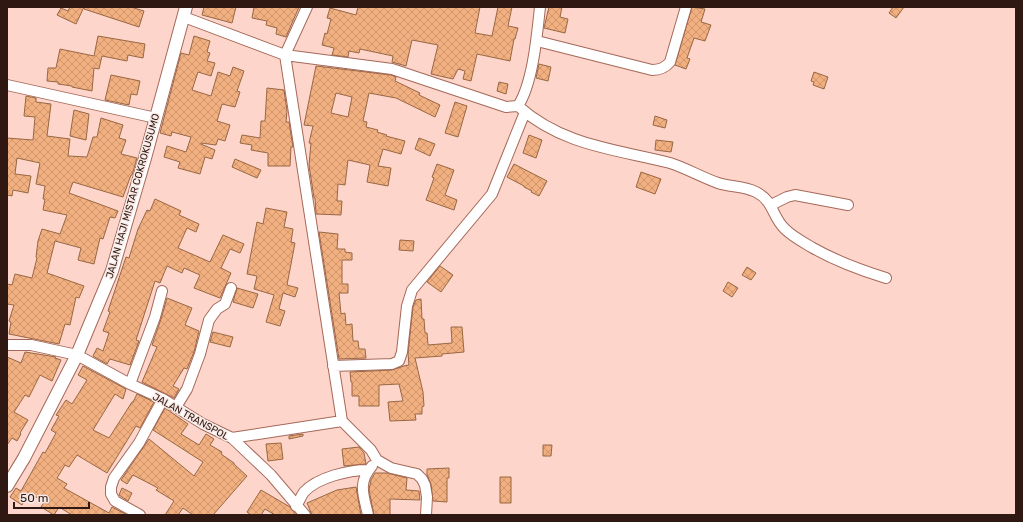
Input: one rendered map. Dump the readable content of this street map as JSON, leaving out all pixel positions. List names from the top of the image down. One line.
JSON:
{"streets":{"main road":["JALAN HAJI MISTAR COKROKUSUMO"],"street":["JALAN TRANSPOL"]},"crossings":[["JALAN HAJI MISTAR COKROKUSUMO","JALAN TRANSPOL"]],"scale_bar":"50 m"}
